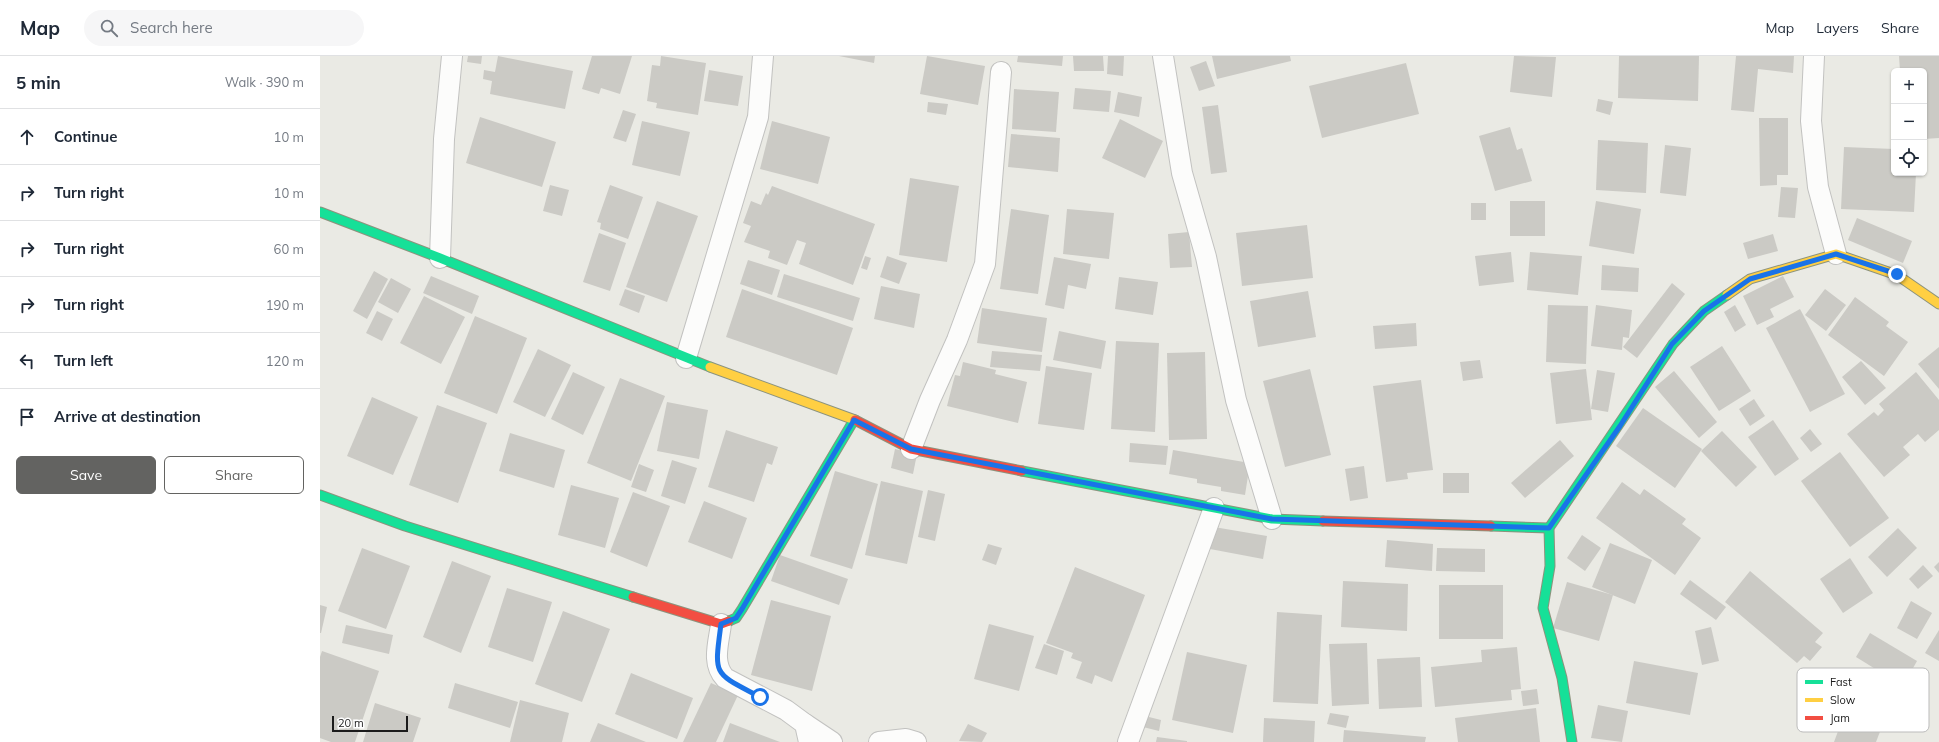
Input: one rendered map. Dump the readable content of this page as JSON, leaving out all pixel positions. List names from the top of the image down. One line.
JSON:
{"legend":["Fast","Slow","Jam"],"scale_bar":"20 m","page":{"header":"Map","search":"Search here","nav":["Map","Layers","Share"],"heading":["5 min","Walk · 390 m"],"map_buttons":["+","−"],"list":[["Continue","10 m"],["Turn right","10 m"],["Turn right","60 m"],["Turn right","190 m"],["Turn left","120 m"],"Arrive at destination"],"buttons":["Save","Share"],"scale":"20 m"}}
